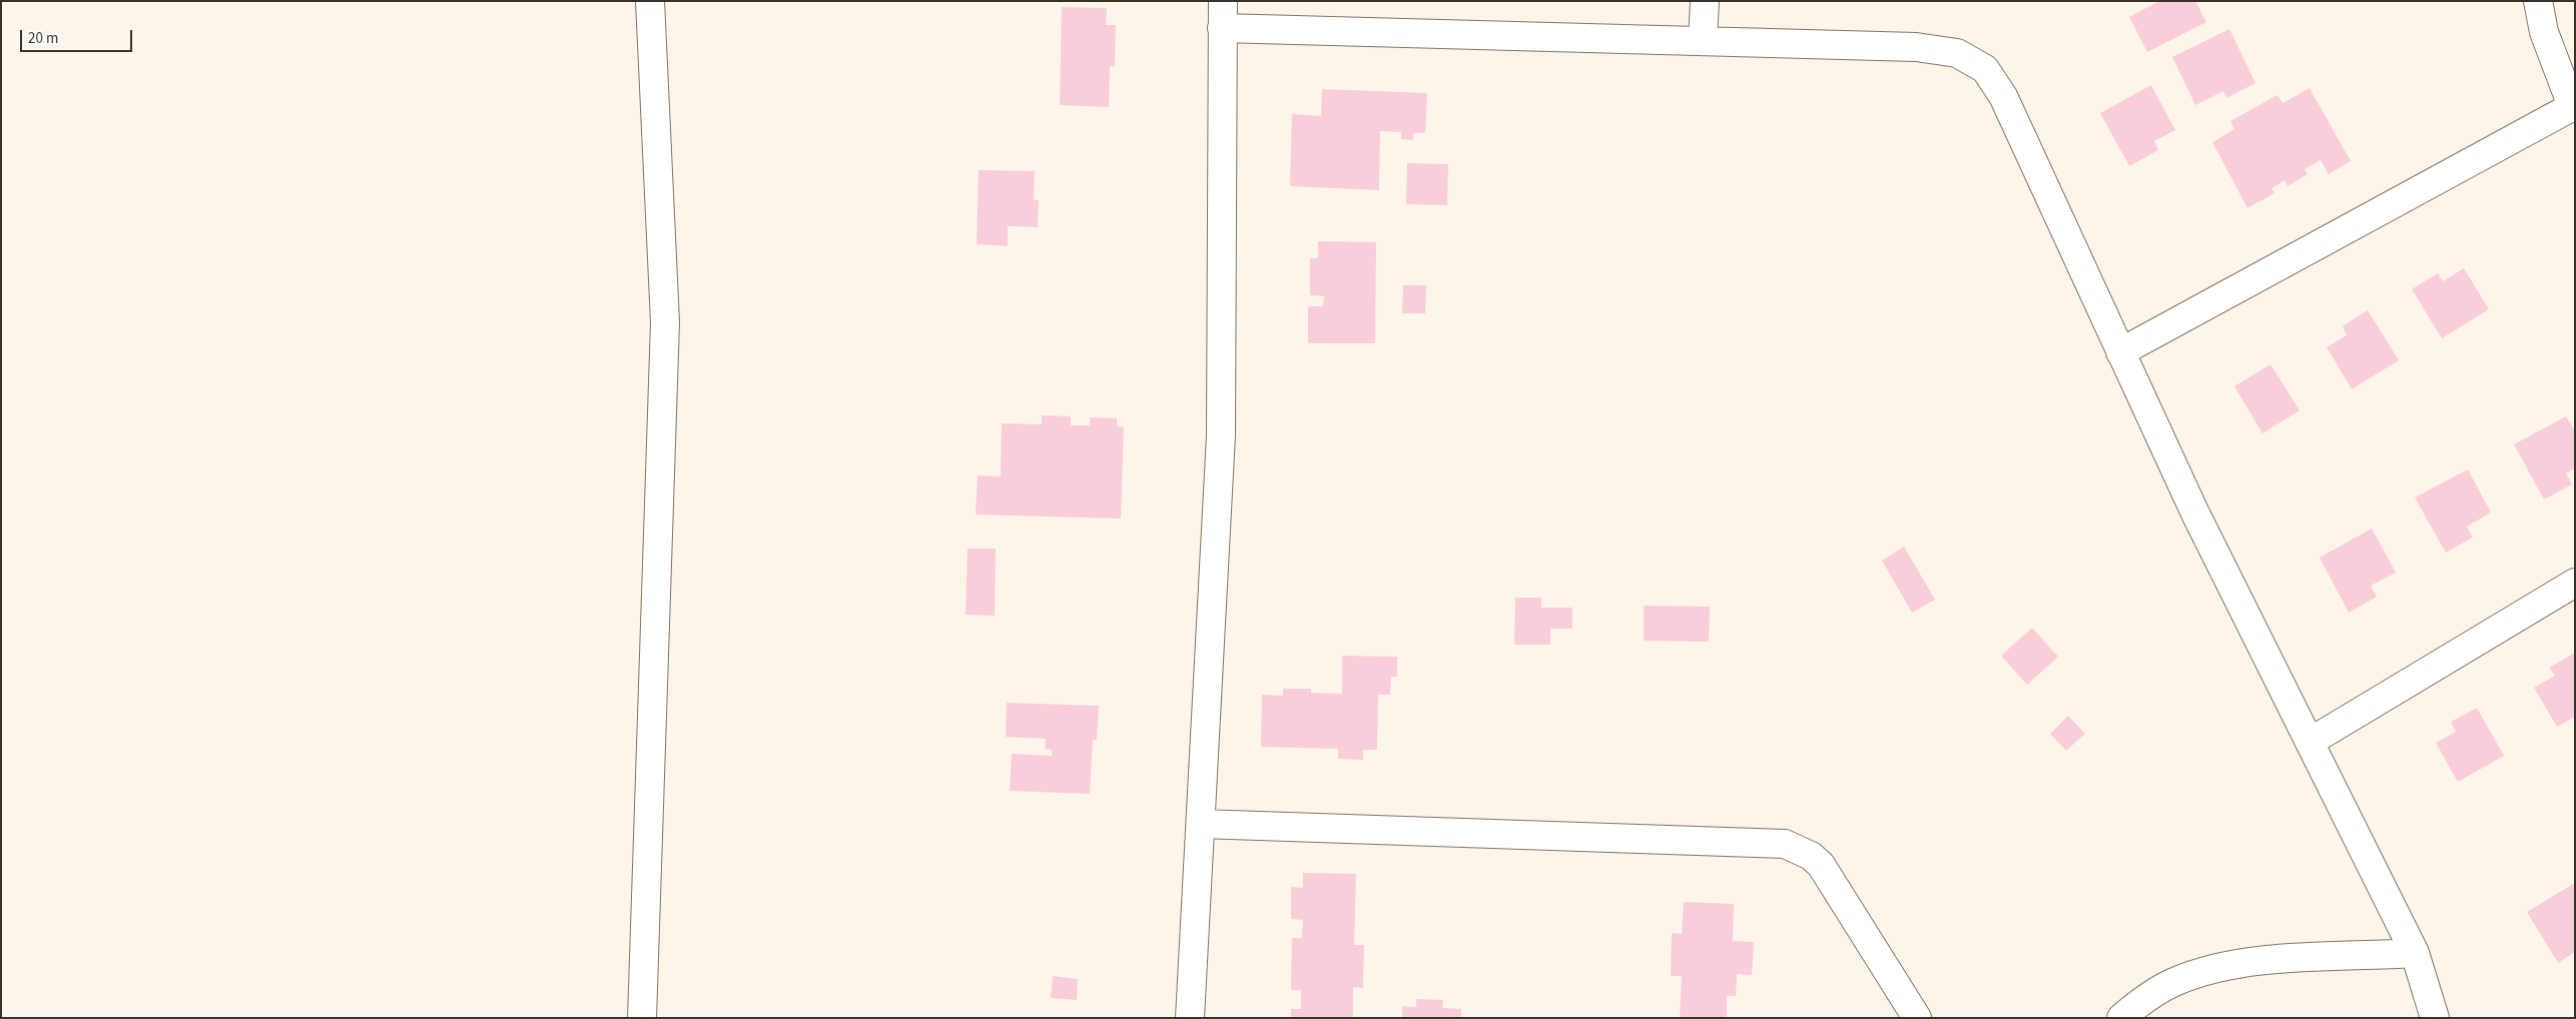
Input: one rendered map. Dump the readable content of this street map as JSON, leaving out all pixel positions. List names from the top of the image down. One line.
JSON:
{"scale_bar":"20 m"}
